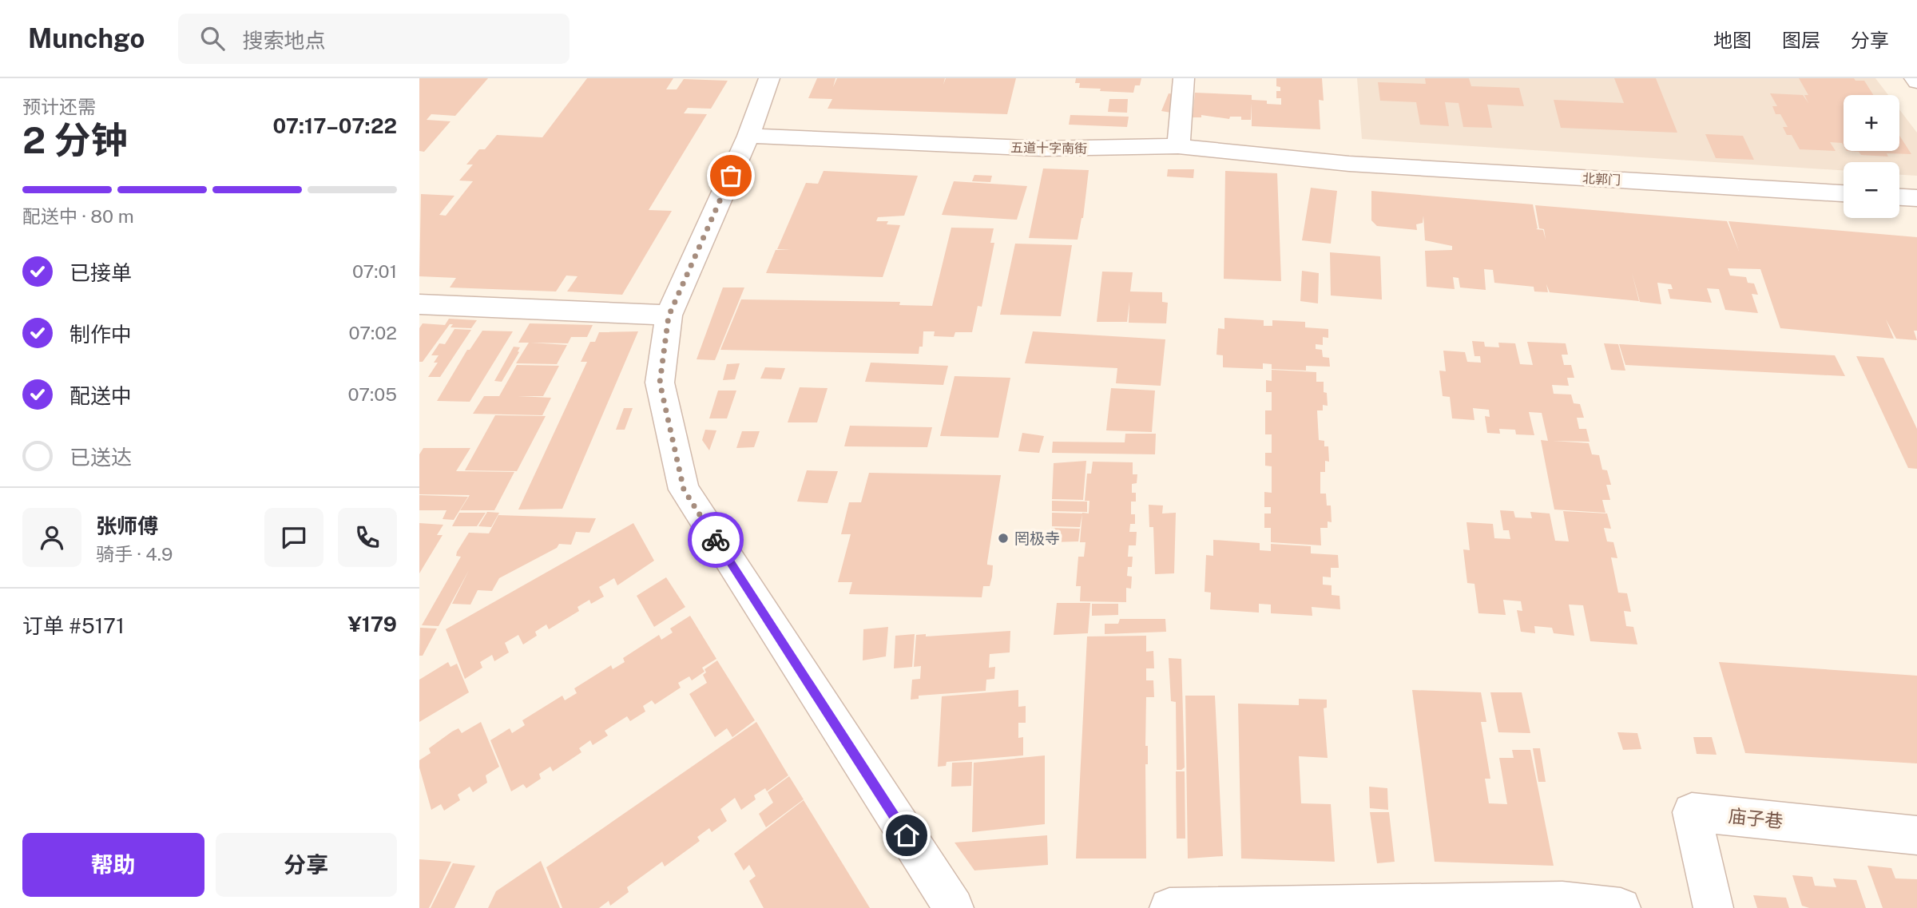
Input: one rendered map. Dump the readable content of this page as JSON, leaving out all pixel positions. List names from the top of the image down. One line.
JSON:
{"streets":{"street":["五道十字南街","北郭门","庙子巷"]},"crossings":[["五道十字南街","北郭门"]],"places":["罔极寺"],"page":{"header":"Munchgo","search":"搜索地点","nav":["地图","图层","分享"],"heading":["2 分钟","预计还需","07:17–07:22"],"panel":["张师傅","骑手 · 4.9","订单 #5171","¥179"],"map_buttons":["+","−"],"bar":"配送中 · 80 m","list":[["已接单","07:01"],["制作中","07:02"],["配送中","07:05"],"已送达"],"buttons":["帮助","分享"]}}
